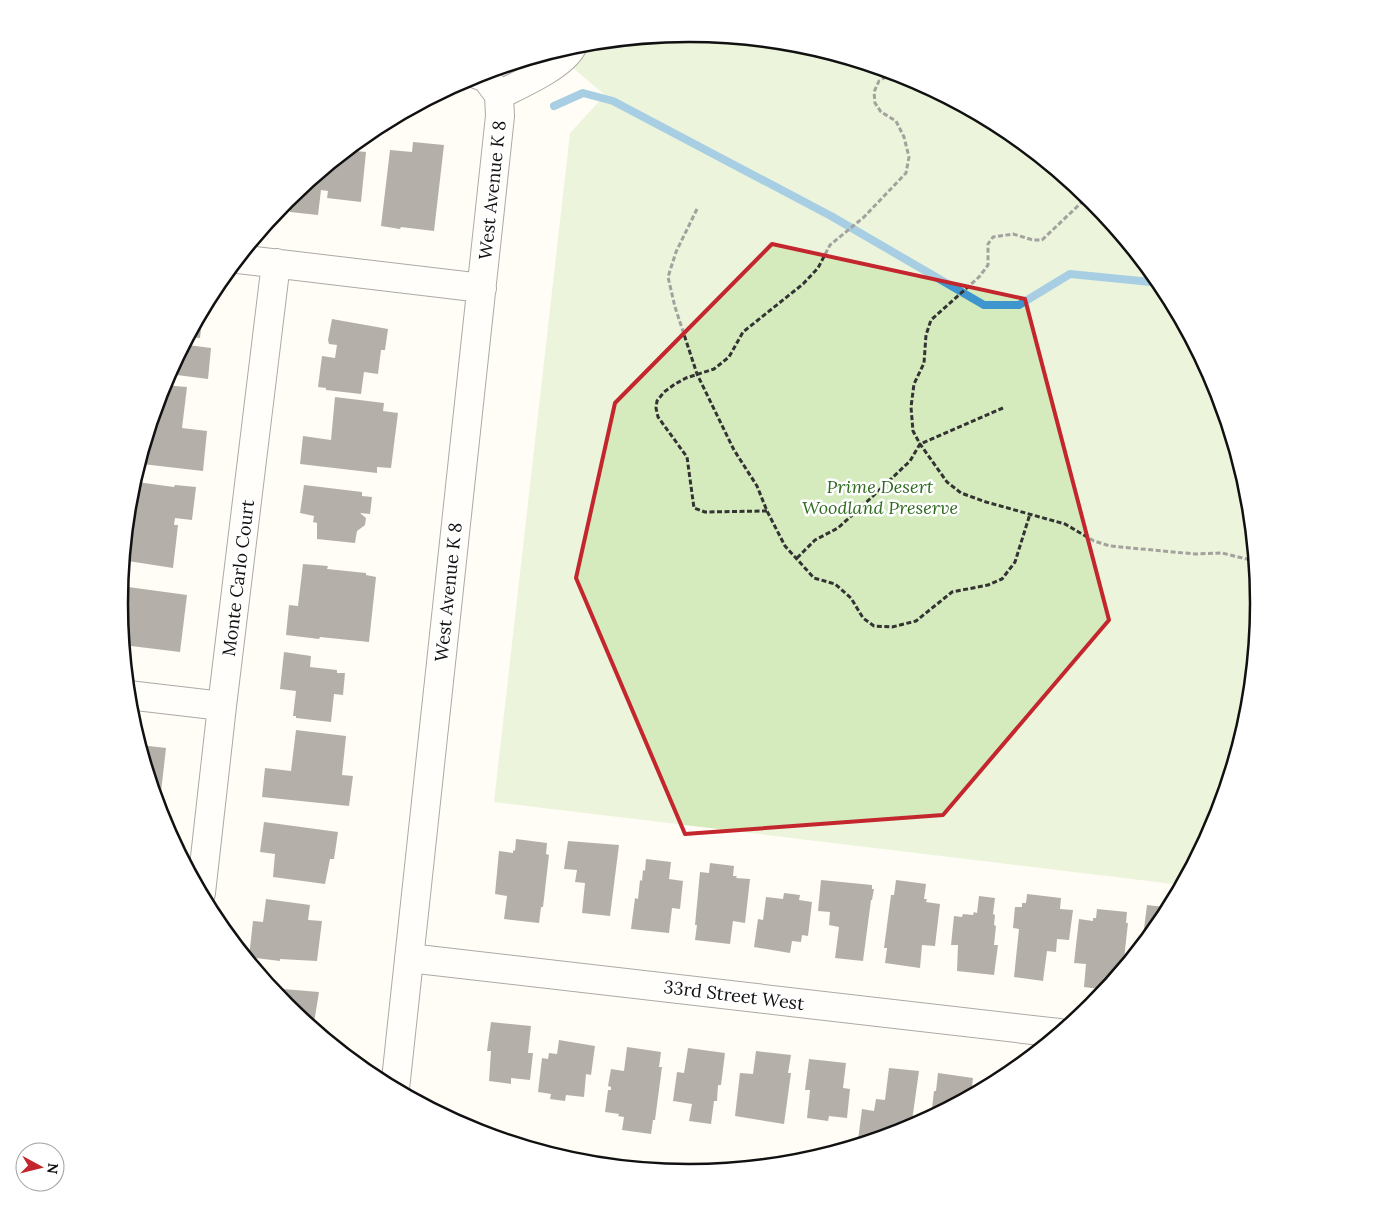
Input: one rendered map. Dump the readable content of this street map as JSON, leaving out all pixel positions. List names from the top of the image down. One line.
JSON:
{"streets":{"street":["West Avenue K 8","Monte Carlo Court","33rd Street West"]},"crossings":[["West Avenue K 8","33rd Street West"]],"parks":["Prime Desert Woodland Preserve"],"north":"right"}
